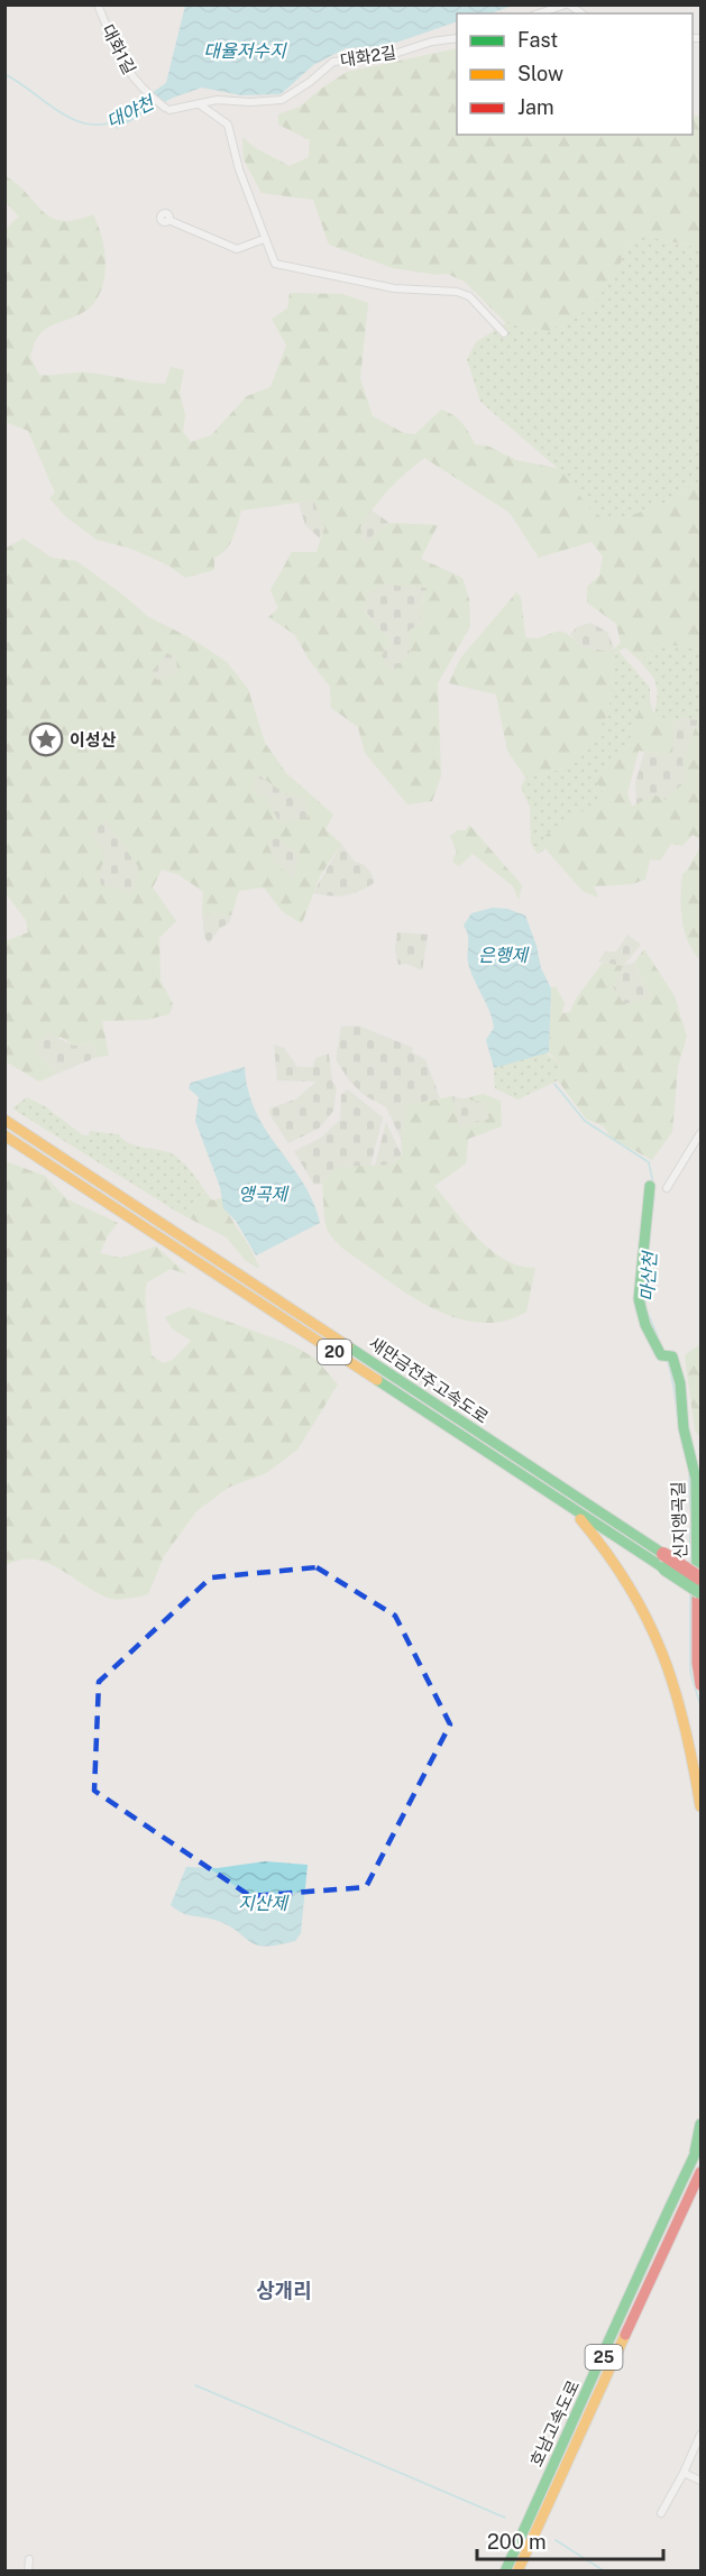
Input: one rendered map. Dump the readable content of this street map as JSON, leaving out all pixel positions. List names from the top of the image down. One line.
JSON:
{"streets":{"main road":["20","새만금전주고속도로","신지앵곡길","25","호남고속도로"],"street":["대화1길","대화2길"]},"crossings":[["대화1길","대화2길"]],"districts":["상개리"],"water":["대율저수지","대야천","은행제","앵곡제","마산천","지산제"],"places":{"place":["이성산"]},"legend":["Fast","Slow","Jam"],"scale_bar":"200 m"}
